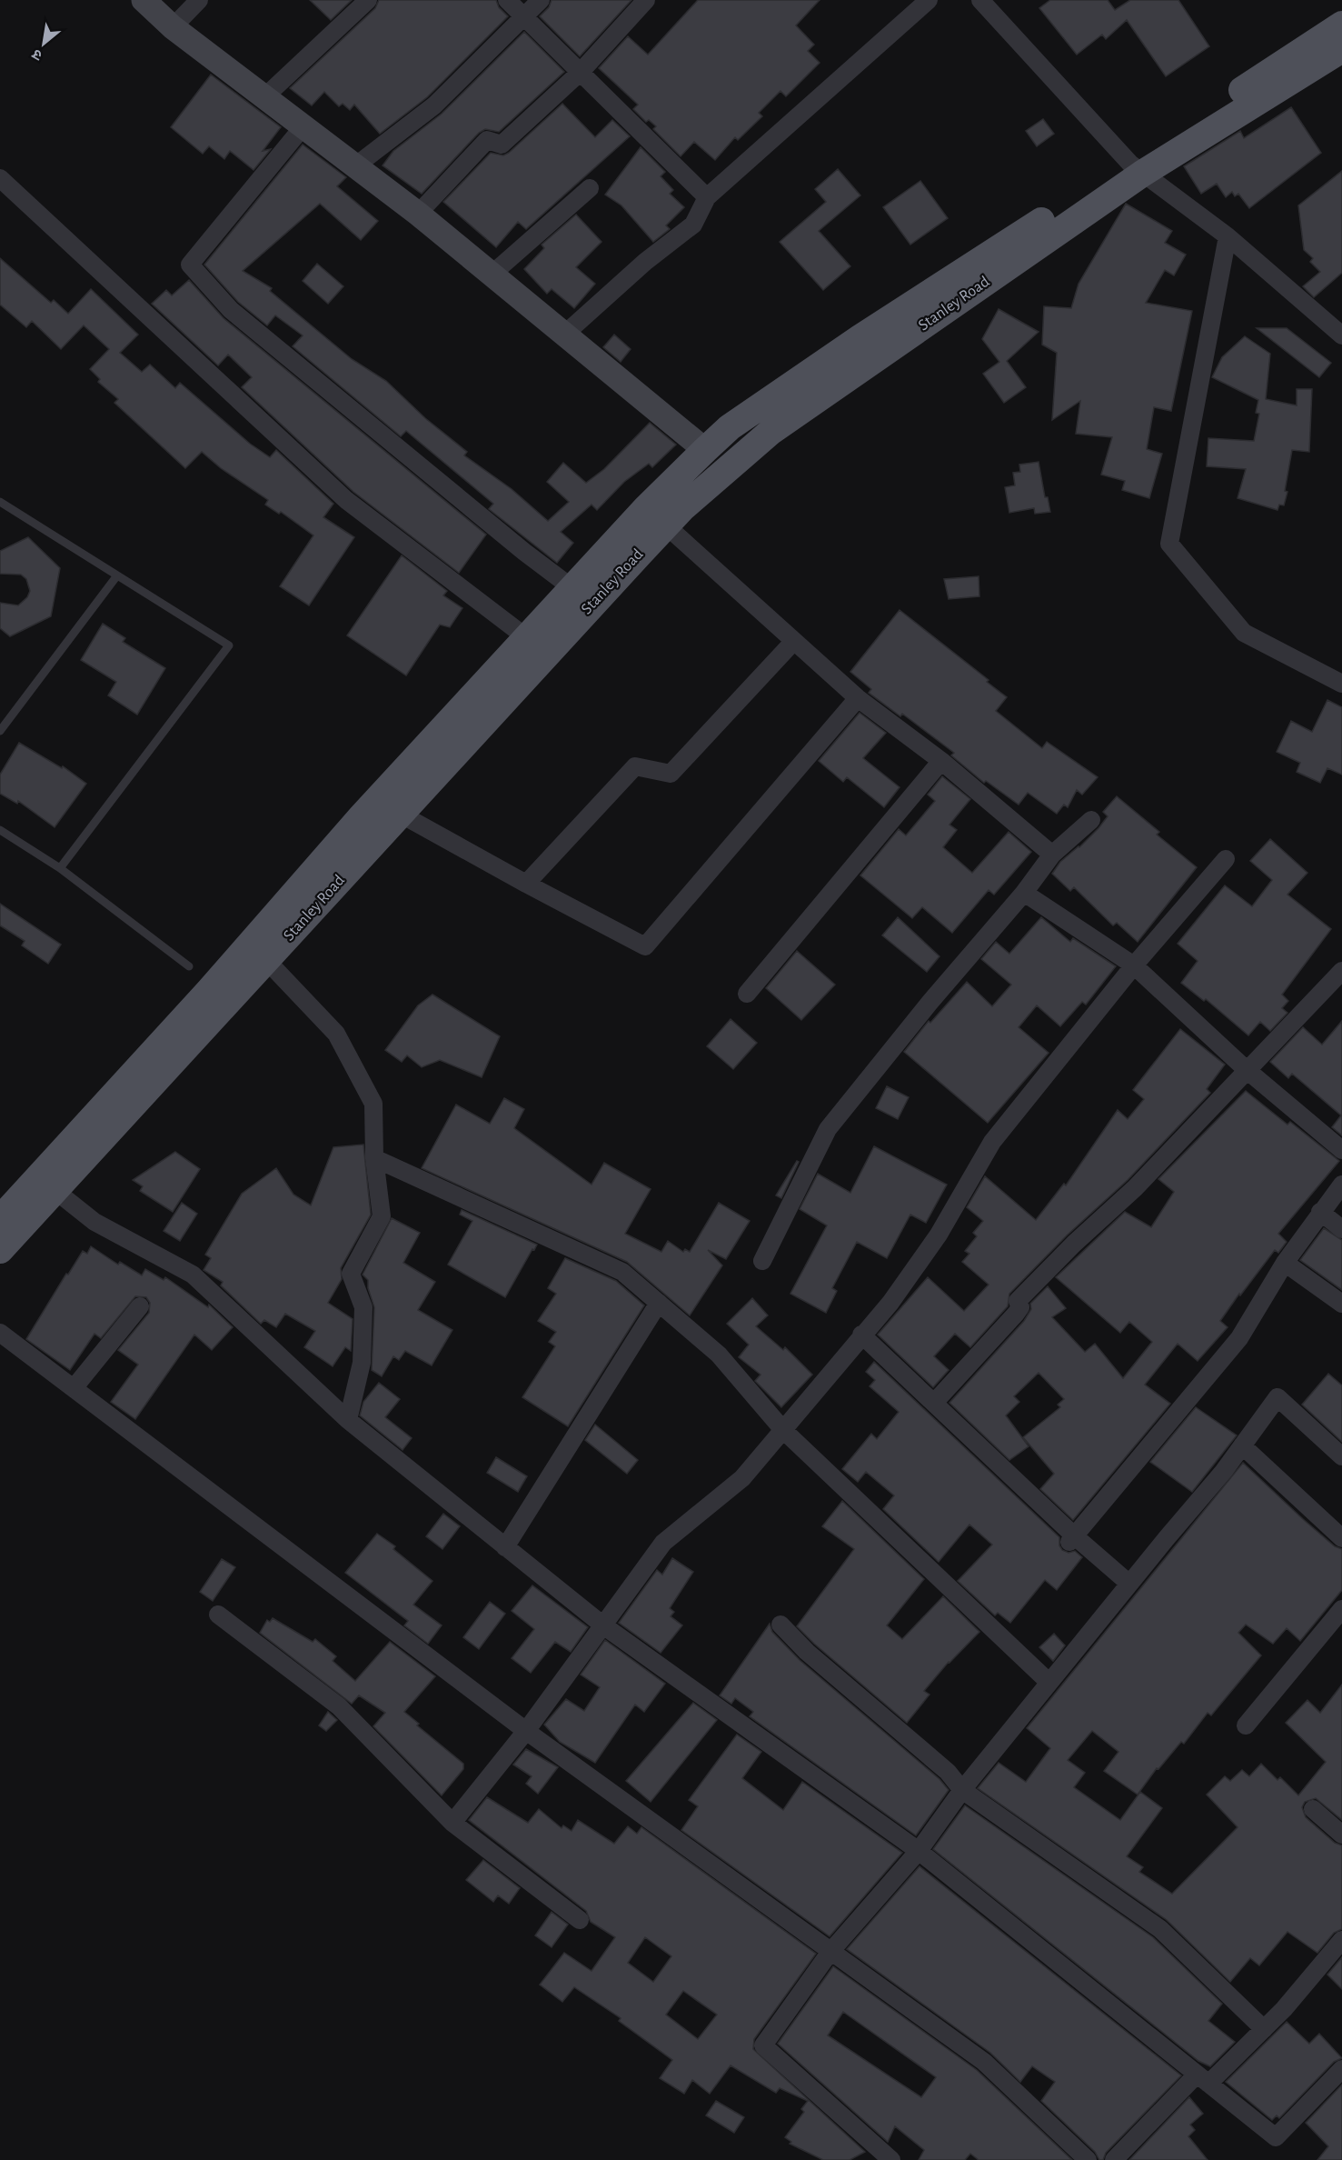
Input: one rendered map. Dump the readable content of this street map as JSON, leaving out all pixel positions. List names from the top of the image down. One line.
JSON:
{"streets":{"main road":["Stanley Road"]},"north":"bottom left"}
